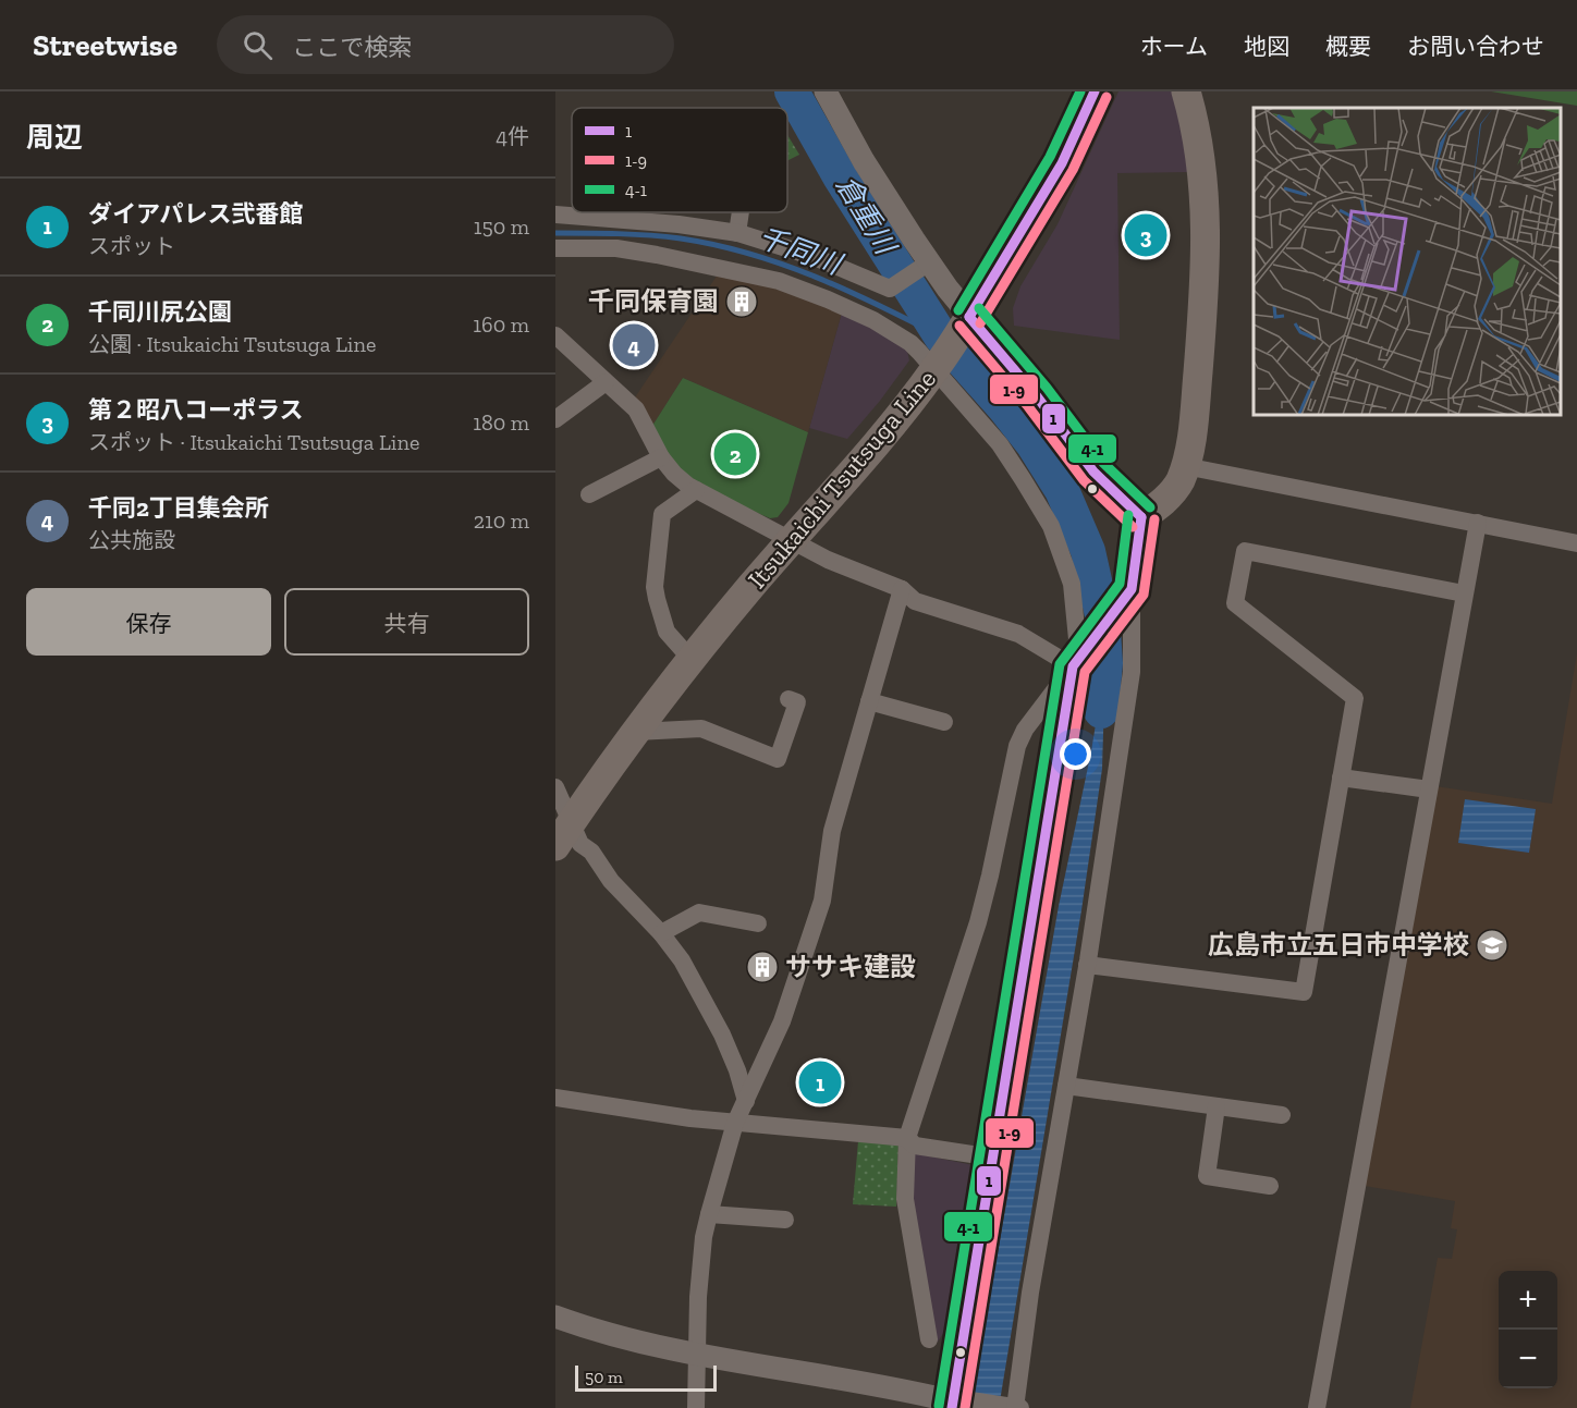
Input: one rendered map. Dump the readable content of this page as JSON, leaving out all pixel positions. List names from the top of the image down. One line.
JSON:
{"streets":{"main road":["Itsukaichi Tsutsuga Line"]},"water":["倉重川","千同川"],"places":{"building":["千同保育園","ササキ建設"],"school or university":["広島市立五日市中学校"]},"lines":["transit line 1","transit line 4-1","transit line 1-9"],"legend":["1","1-9","4-1"],"scale_bar":"50 m","page":{"header":"Streetwise","search":"ここで検索","nav":["ホーム","地図","概要","お問い合わせ"],"heading":["周辺","4件"],"list":[{"mark":"1","name":"ダイアパレス弐番館","note":"スポット","value":"150 m"},{"mark":"2","name":"千同川尻公園","note":"公園 · Itsukaichi Tsutsuga Line","value":"160 m"},{"mark":"3","name":"第２昭八コーポラス","note":"スポット · Itsukaichi Tsutsuga Line","value":"180 m"},{"mark":"4","name":"千同2丁目集会所","note":"公共施設","value":"210 m"}],"pins":["3","4","2","1"],"buttons":["保存","共有"],"map_buttons":["+","−"],"scale":"50 m"}}
